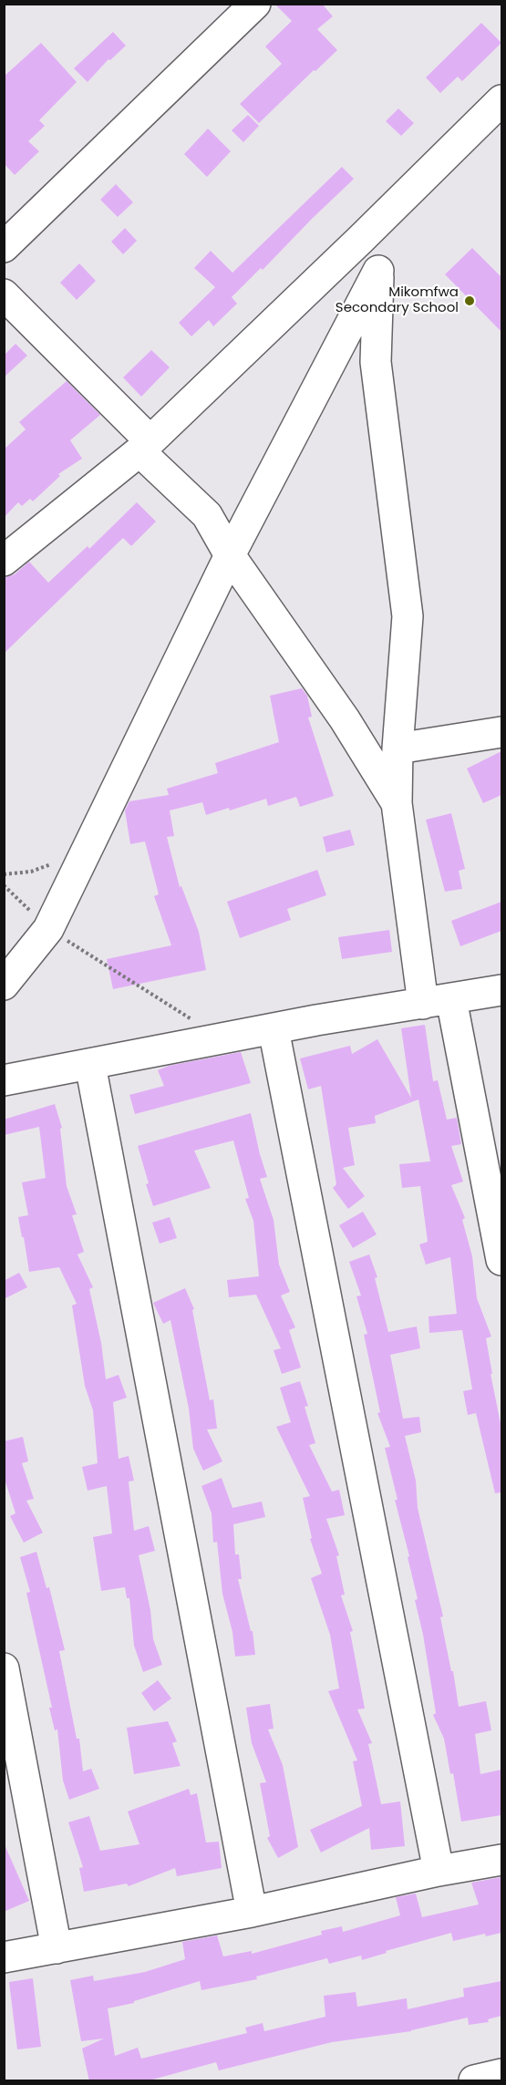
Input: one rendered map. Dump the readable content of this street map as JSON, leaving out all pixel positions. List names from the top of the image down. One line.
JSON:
{"places":["Mikomfwa Secondary School"]}
